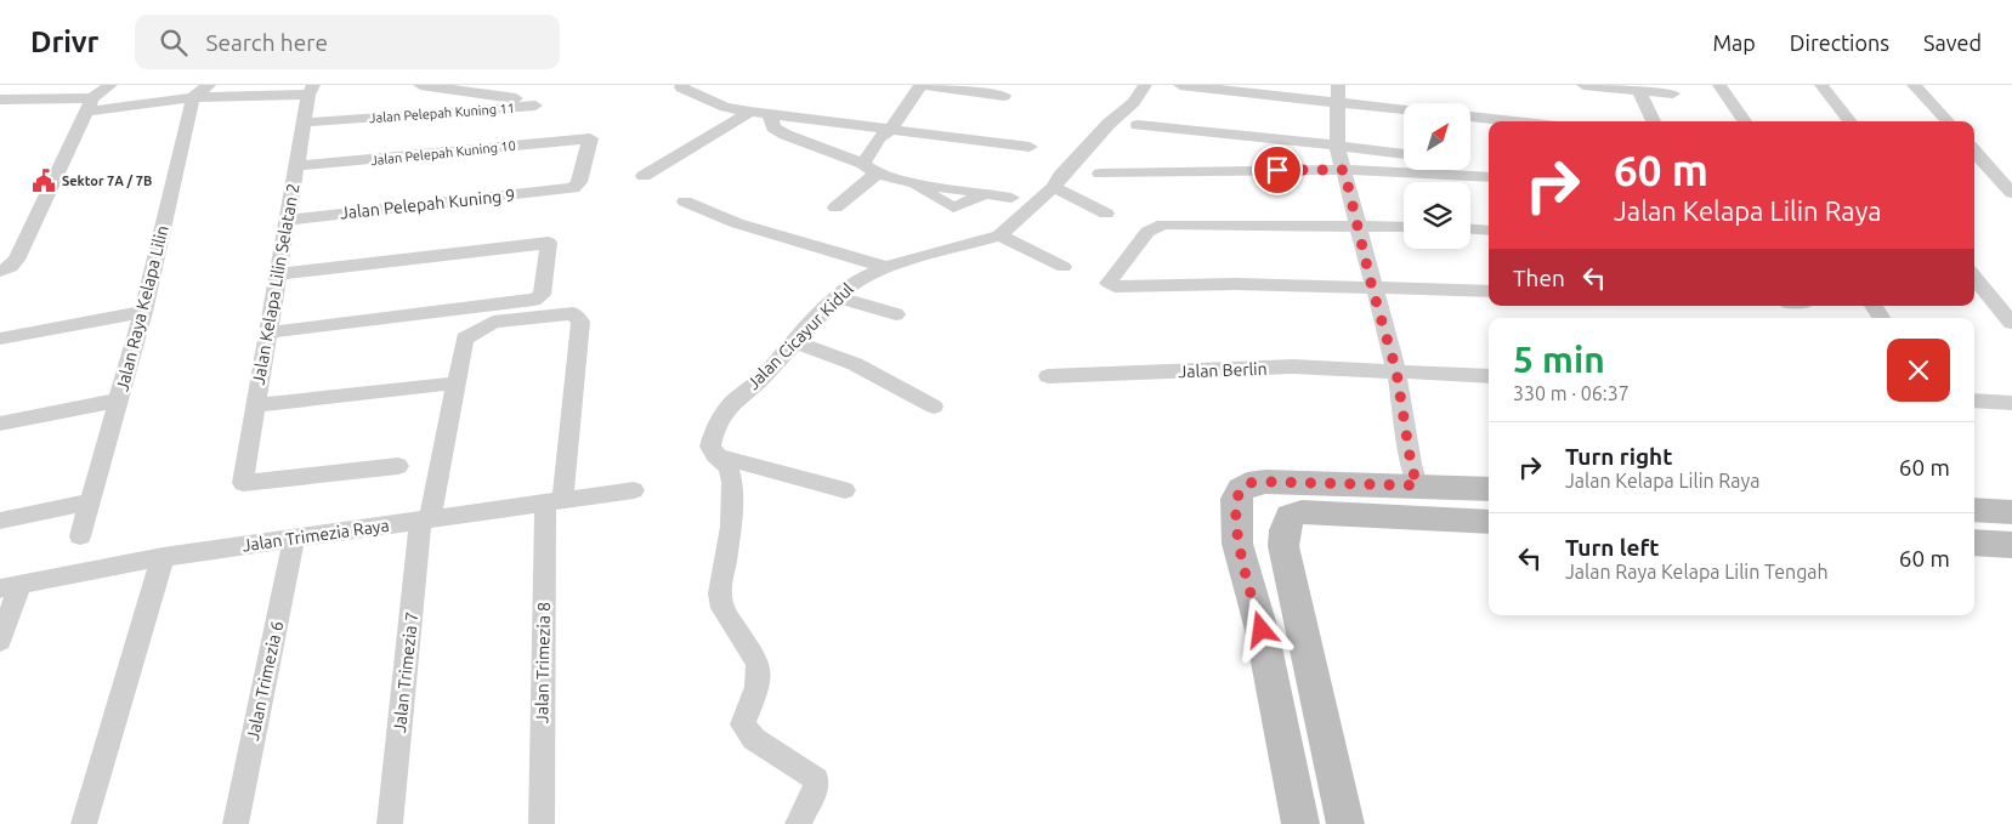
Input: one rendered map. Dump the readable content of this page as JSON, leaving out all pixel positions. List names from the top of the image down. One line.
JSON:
{"streets":{"street":["Jalan Pelepah Kuning 11","Jalan Pelepah Kuning 10","Jalan Pelepah Kuning 9","Jalan Kelapa Lilin Selatan 2","Jalan Raya Kelapa Lilin","Jalan Cicayur Kidul","Jalan Berlin","Jalan Trimezia Raya","Jalan Trimezia 8","Jalan Trimezia 7","Jalan Trimezia 6"]},"crossings":[["Jalan Pelepah Kuning 11","Jalan Kelapa Lilin Selatan 2"],["Jalan Pelepah Kuning 10","Jalan Pelepah Kuning 9"],["Jalan Pelepah Kuning 10","Jalan Kelapa Lilin Selatan 2"],["Jalan Pelepah Kuning 9","Jalan Kelapa Lilin Selatan 2"],["Jalan Trimezia Raya","Jalan Trimezia 8"],["Jalan Trimezia Raya","Jalan Trimezia 7"],["Jalan Trimezia Raya","Jalan Trimezia 6"],["Jalan Trimezia 8","Jalan Trimezia 7"]],"places":{"public building":["Sektor 7A / 7B"]},"north":"top right","page":{"header":"Drivr","search":"Search here","nav":["Map","Directions","Saved"],"turn":["60 m","Jalan Kelapa Lilin Raya"],"then":"Then","heading":["5 min","330 m · 06:37"],"list":[{"name":"Turn right","note":"Jalan Kelapa Lilin Raya","value":"60 m"},{"name":"Turn left","note":"Jalan Raya Kelapa Lilin Tengah","value":"60 m"}]}}
